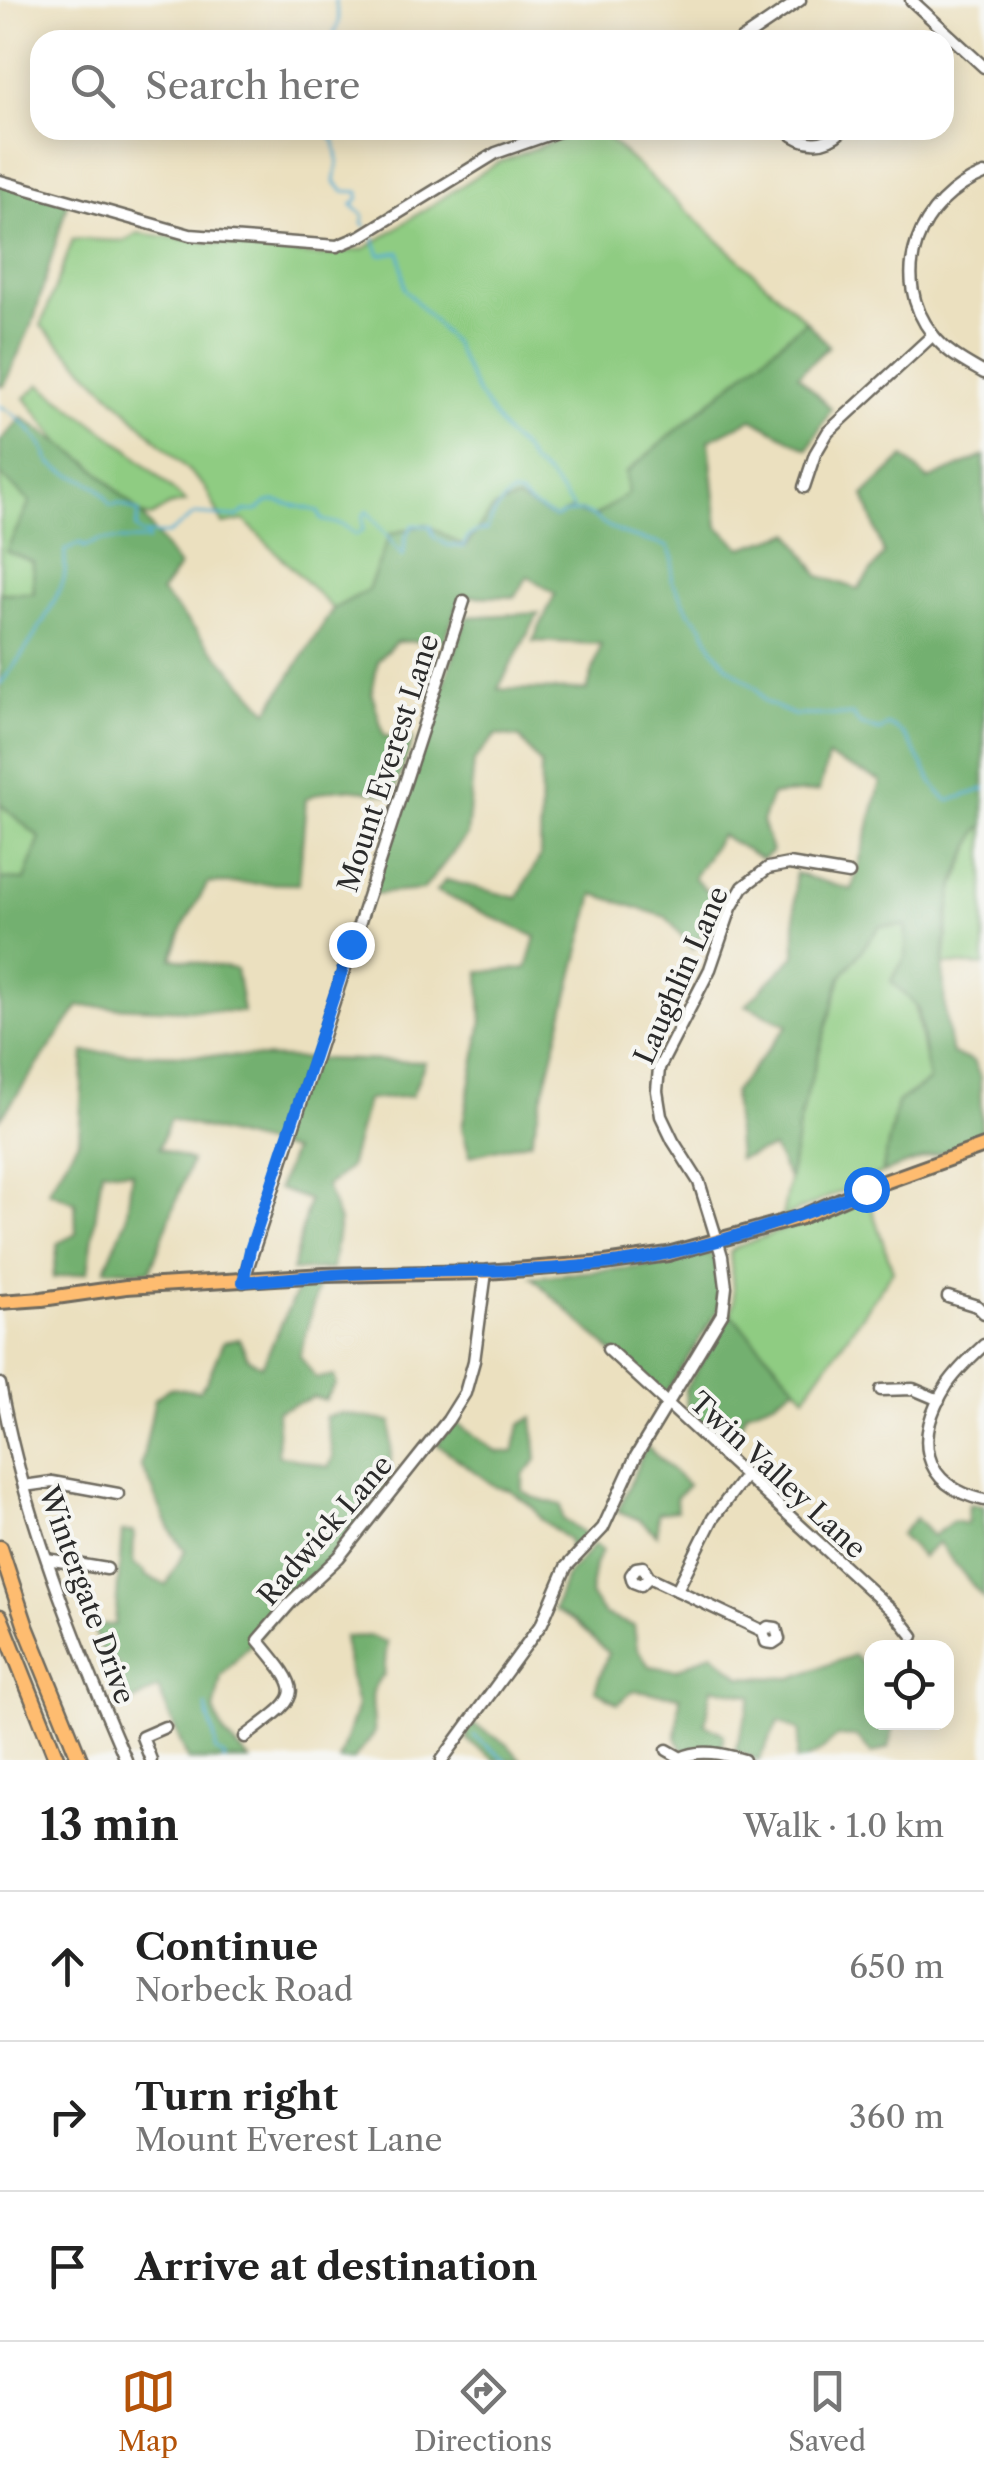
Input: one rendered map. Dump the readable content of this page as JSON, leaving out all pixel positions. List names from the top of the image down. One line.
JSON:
{"streets":{"street":["Mount Everest Lane","Laughlin Lane","Twin Valley Lane","Radwick Lane","Wintergate Drive"]},"crossings":[["Laughlin Lane","Twin Valley Lane"]],"page":{"search":"Search here","heading":["13 min","Walk · 1.0 km"],"list":[["Continue","Norbeck Road","650 m"],["Turn right","Mount Everest Lane","360 m"],"Arrive at destination"],"nav":["Map","Directions","Saved"]}}
